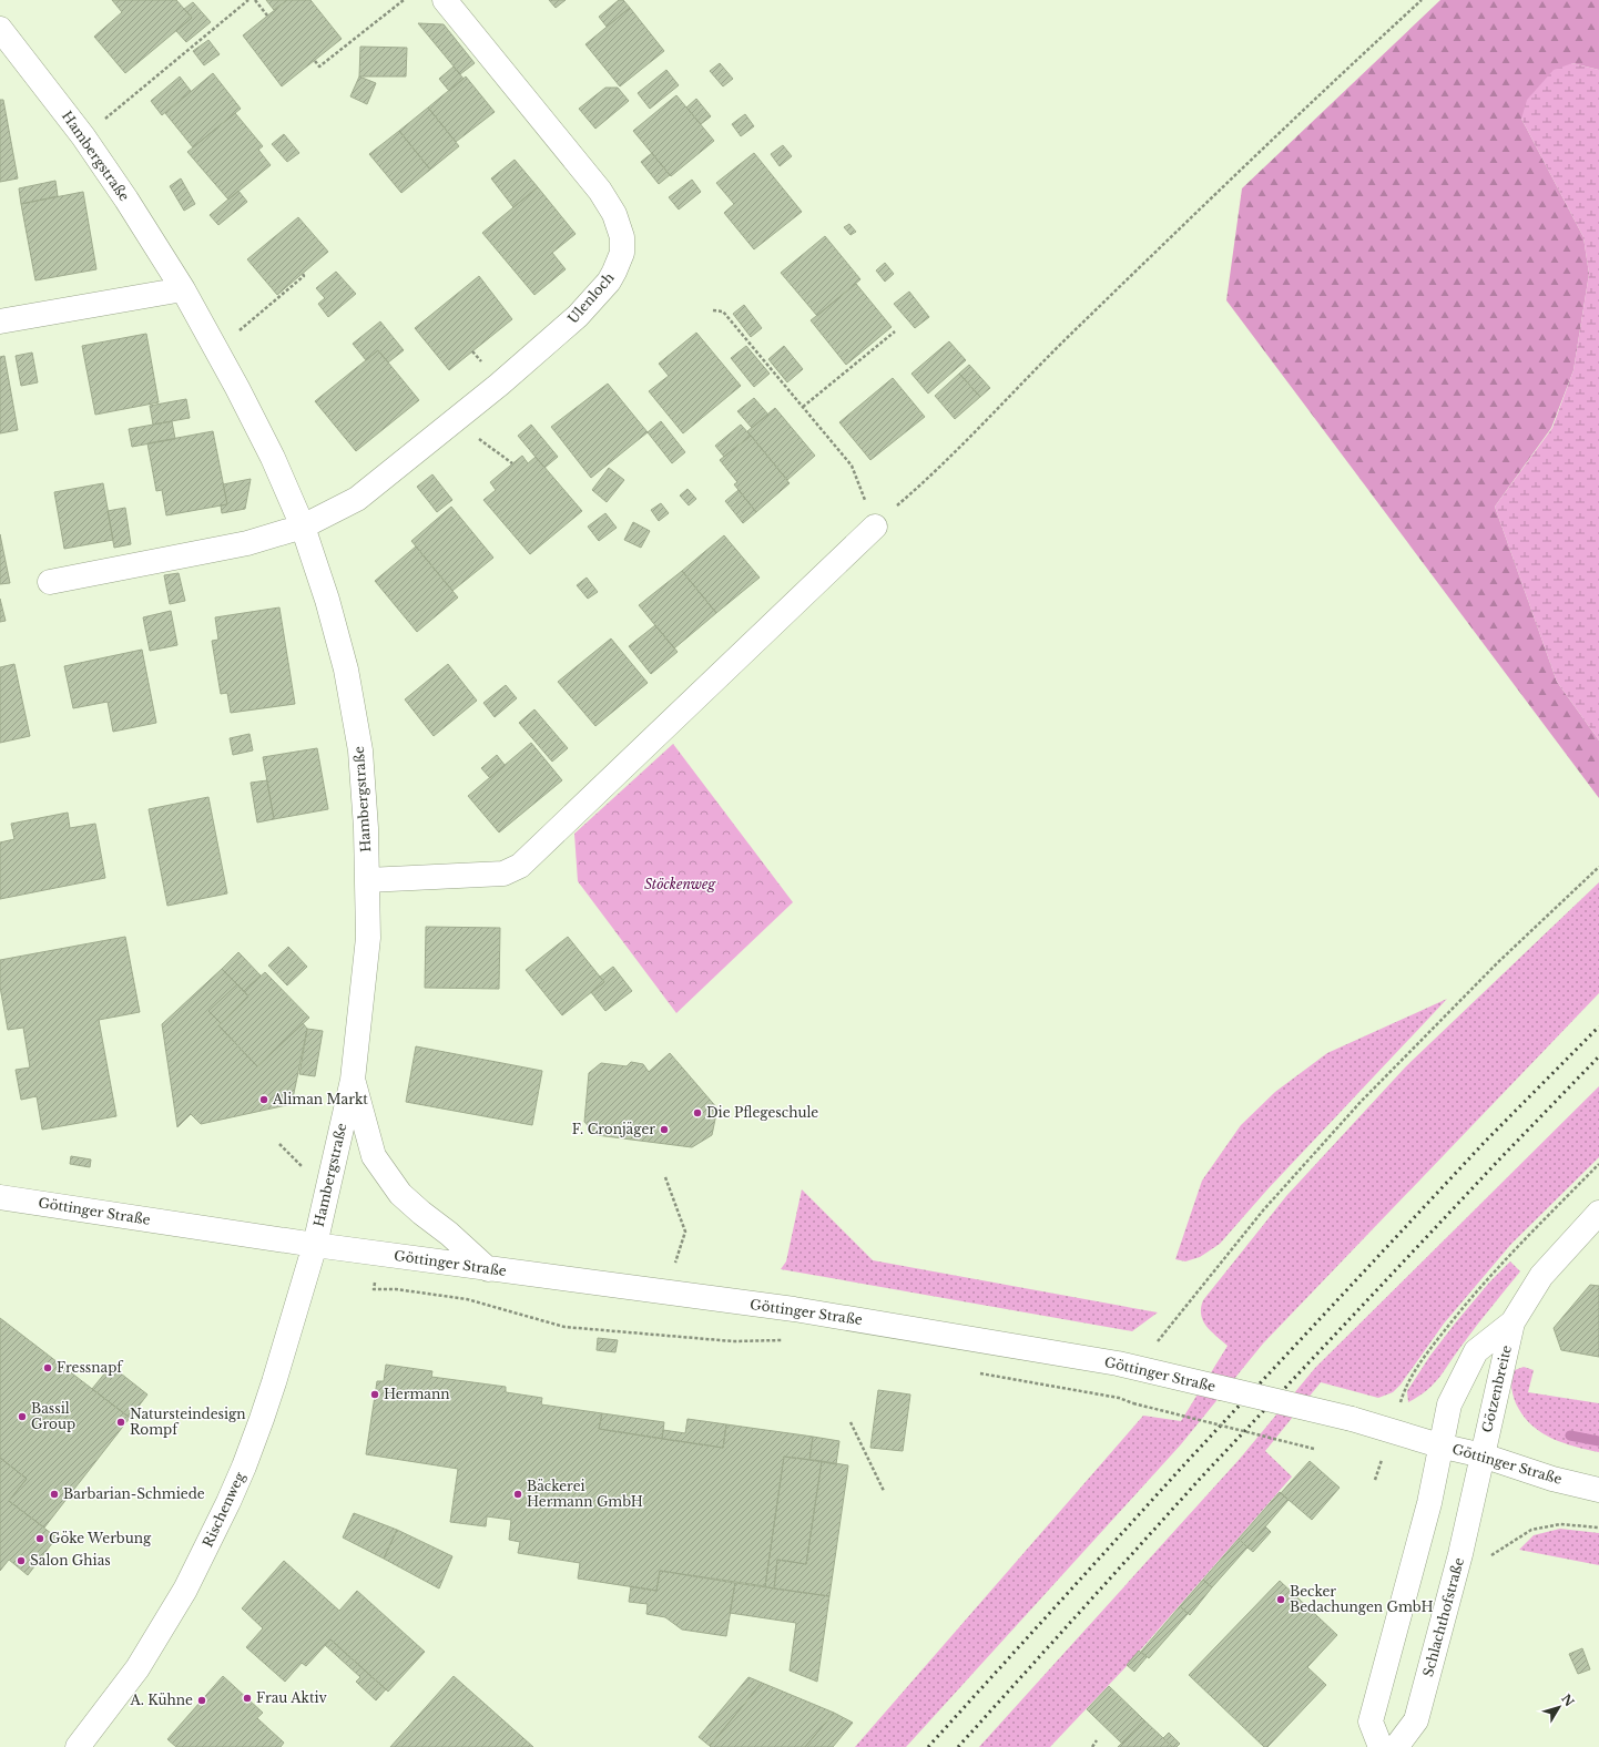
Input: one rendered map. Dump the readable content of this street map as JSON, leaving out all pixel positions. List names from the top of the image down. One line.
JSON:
{"streets":{"street":["Hambergstraße","Ulenloch","Göttinger Straße","Götzenbreite","Rischenweg","Schlachthofstraße"]},"crossings":[["Hambergstraße","Ulenloch"],["Hambergstraße","Göttinger Straße"],["Hambergstraße","Rischenweg"],["Göttinger Straße","Götzenbreite"],["Göttinger Straße","Rischenweg"],["Göttinger Straße","Schlachthofstraße"],["Götzenbreite","Schlachthofstraße"]],"parks":["Stöckenweg"],"places":["Aliman Markt","Die Pflegeschule","F. Cronjäger","Fressnapf","Hermann","Bassil Group","Natursteindesign Rompf","Barbarian-Schmiede","Bäckerei Hermann GmbH","Göke Werbung","Salon Ghias","Becker Bedachungen GmbH","Frau Aktiv","A. Kühne"],"north":"top right"}
